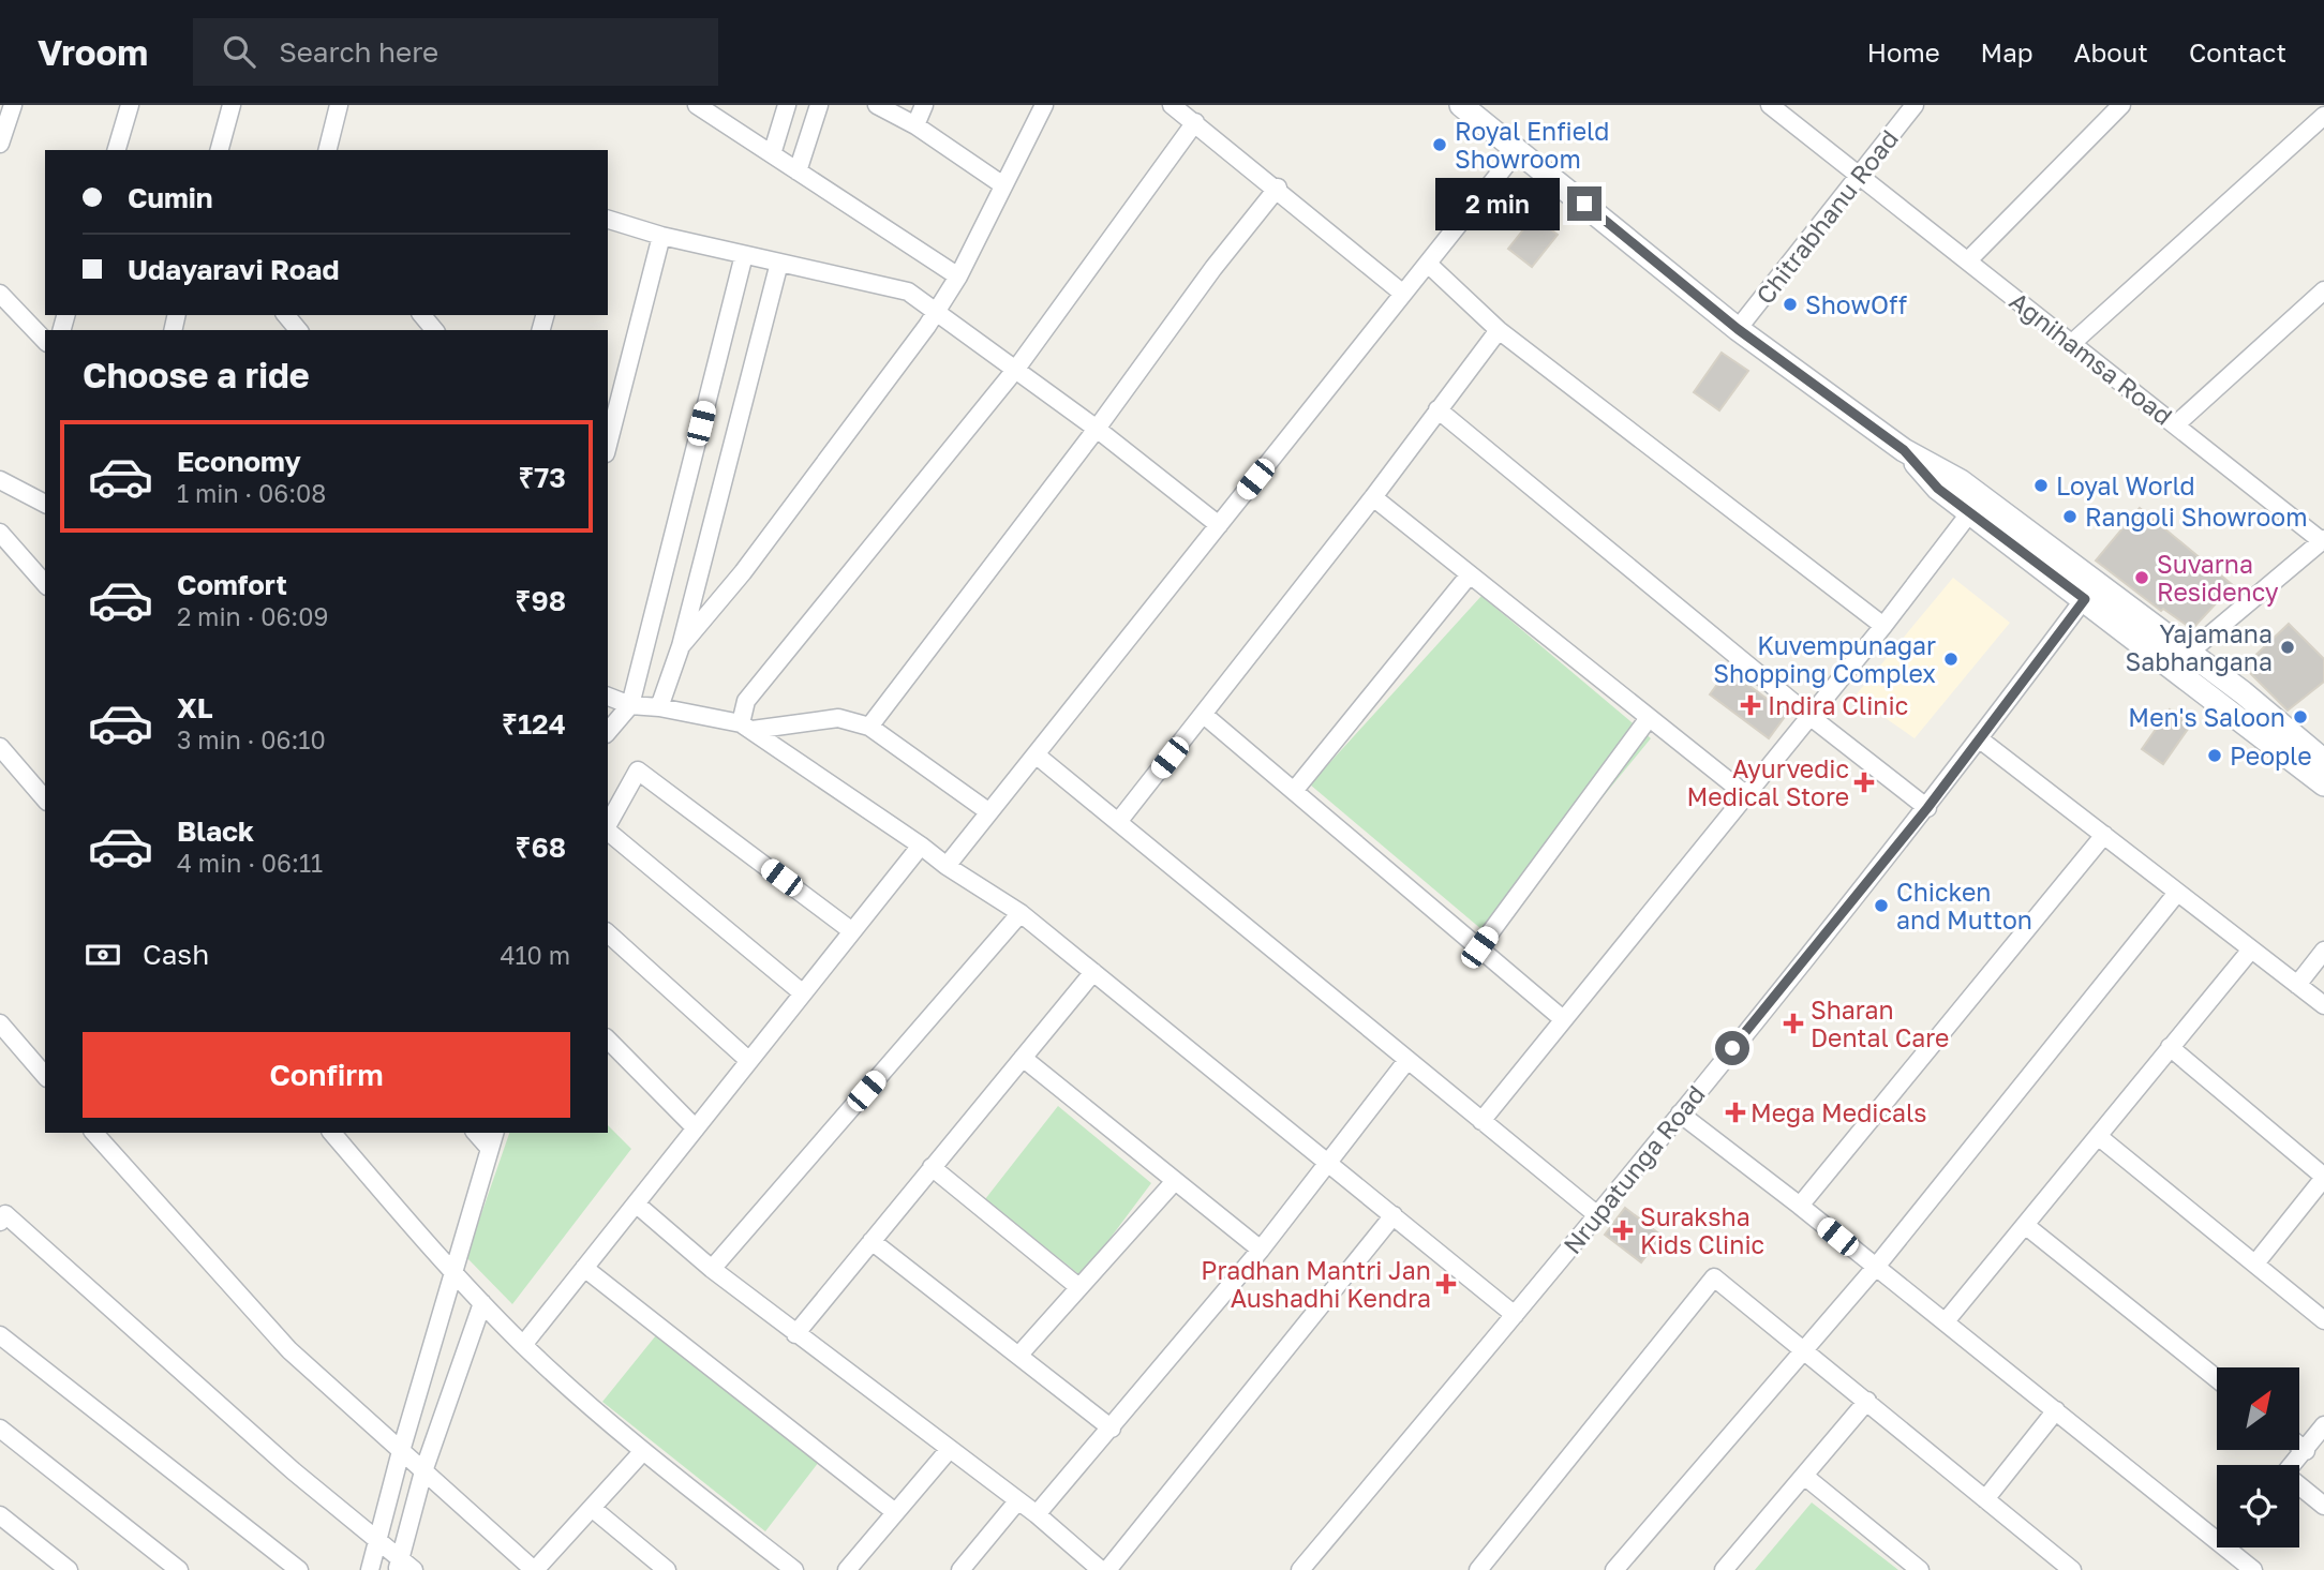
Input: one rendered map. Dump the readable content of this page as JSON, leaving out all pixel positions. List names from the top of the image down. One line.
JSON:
{"streets":{"street":["Chitrabhanu Road","Agnihamsa Road","Nrupatunga Road"]},"crossings":[["Chitrabhanu Road","Agnihamsa Road"]],"places":{"other":["Royal Enfield Showroom","ShowOff","Loyal World","Rangoli Showroom","Suvarna Residency","Yajamana Sabhangana","Kuvempunagar Shopping Complex","Men's Saloon","People","Chicken and Mutton"],"health":["Indira Clinic","Ayurvedic Medical Store","Sharan Dental Care","Mega Medicals","Suraksha Kids Clinic","Pradhan Mantri Jan Aushadhi Kendra"]},"north":"top right","page":{"header":"Vroom","search":"Search here","nav":["Home","Map","About","Contact"],"banner":["Cumin","Udayaravi Road"],"bubble":"2 min","heading":"Choose a ride","list":[{"name":"Economy","note":"1 min · 06:08","value":"₹73"},{"name":"Comfort","note":"2 min · 06:09","value":"₹98"},{"name":"XL","note":"3 min · 06:10","value":"₹124"},{"name":"Black","note":"4 min · 06:11","value":"₹68"}],"pay":["Cash","410 m"],"buttons":"Confirm"}}
